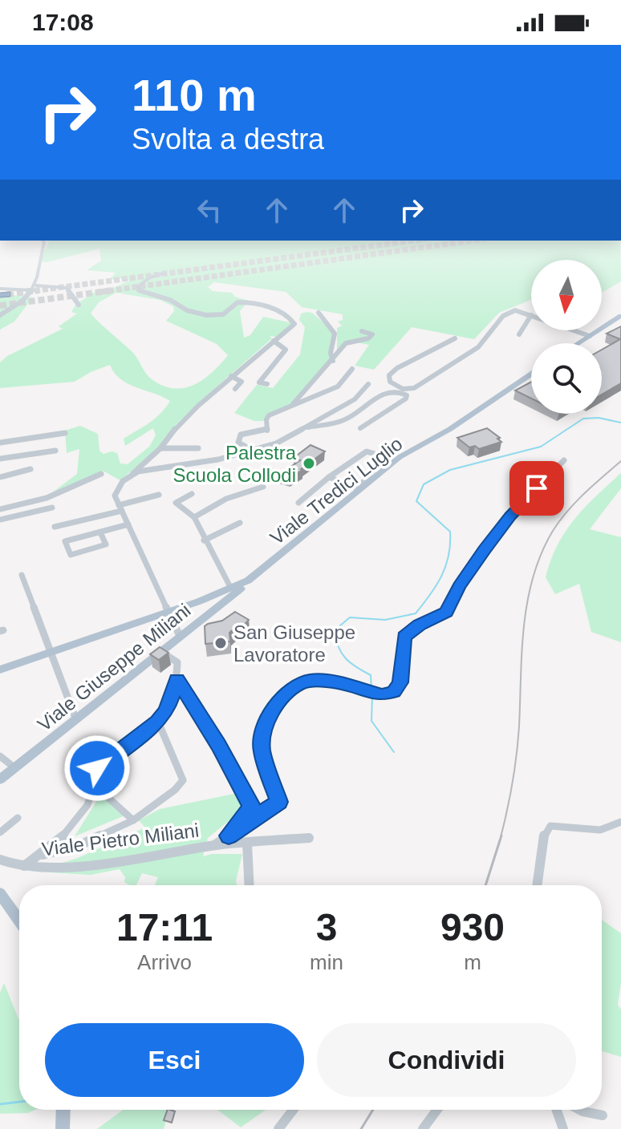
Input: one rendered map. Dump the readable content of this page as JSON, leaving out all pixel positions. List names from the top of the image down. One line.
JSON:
{"streets":{"main road":["Viale Tredici Luglio","Viale Giuseppe Miliani"],"street":["Viale Pietro Miliani"]},"crossings":[["Viale Tredici Luglio","Viale Giuseppe Miliani"]],"places":["Palestra Scuola Collodi","San Giuseppe Lavoratore"],"north":"bottom","page":{"status":"17:08","turn":["110 m","Svolta a destra"],"eta":["17:11","Arrivo","3","min","930","m"],"buttons":["Esci","Condividi"]}}
